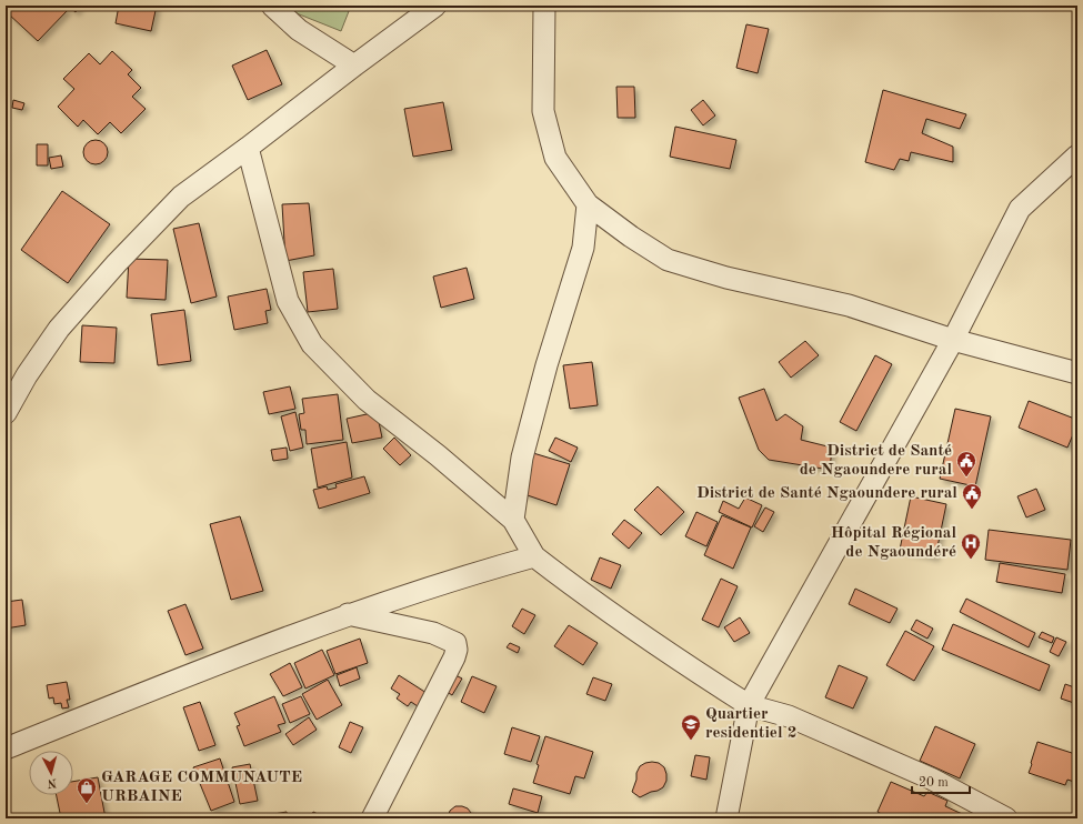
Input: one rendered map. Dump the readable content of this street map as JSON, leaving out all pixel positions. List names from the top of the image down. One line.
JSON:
{"places":{"public building":["District de Santé de Ngaoundere rural","District de Santé Ngaoundere rural"],"hospital":["Hôpital Régional de Ngaoundéré"],"school or university":["Quartier residentiel 2"],"shop":["GARAGE COMMUNAUTE URBAINE"]},"scale_bar":"20 m","north":"bottom"}
